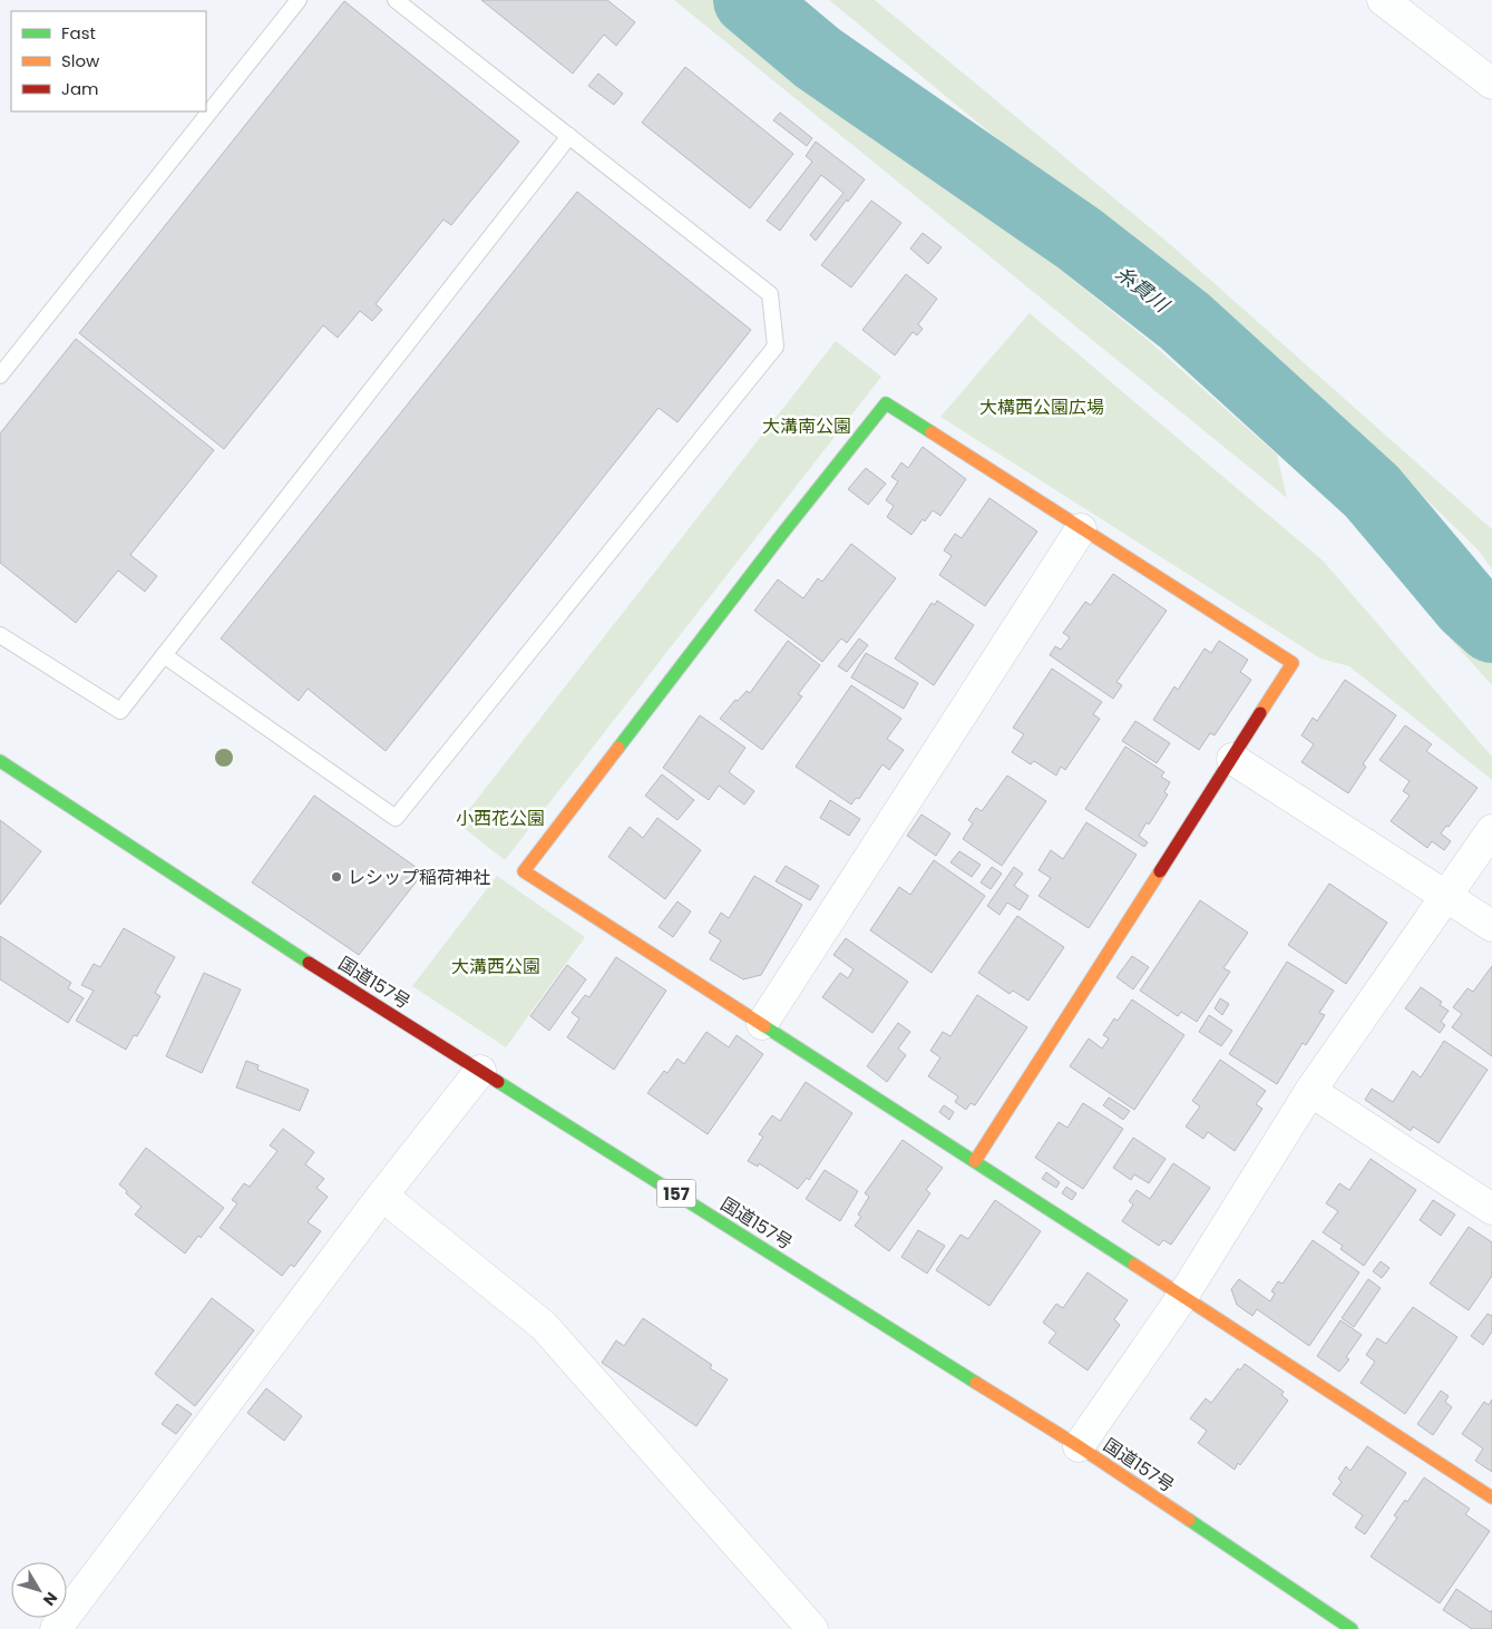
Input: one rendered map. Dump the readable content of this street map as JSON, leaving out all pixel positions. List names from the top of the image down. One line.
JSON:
{"streets":{"main road":["国道157号","157"]},"water":["糸貫川"],"parks":["大構西公園広場","大溝南公園","小西花公園","大溝西公園"],"places":["レシップ稲荷神社"],"legend":["Fast","Slow","Jam"],"north":"bottom right"}
